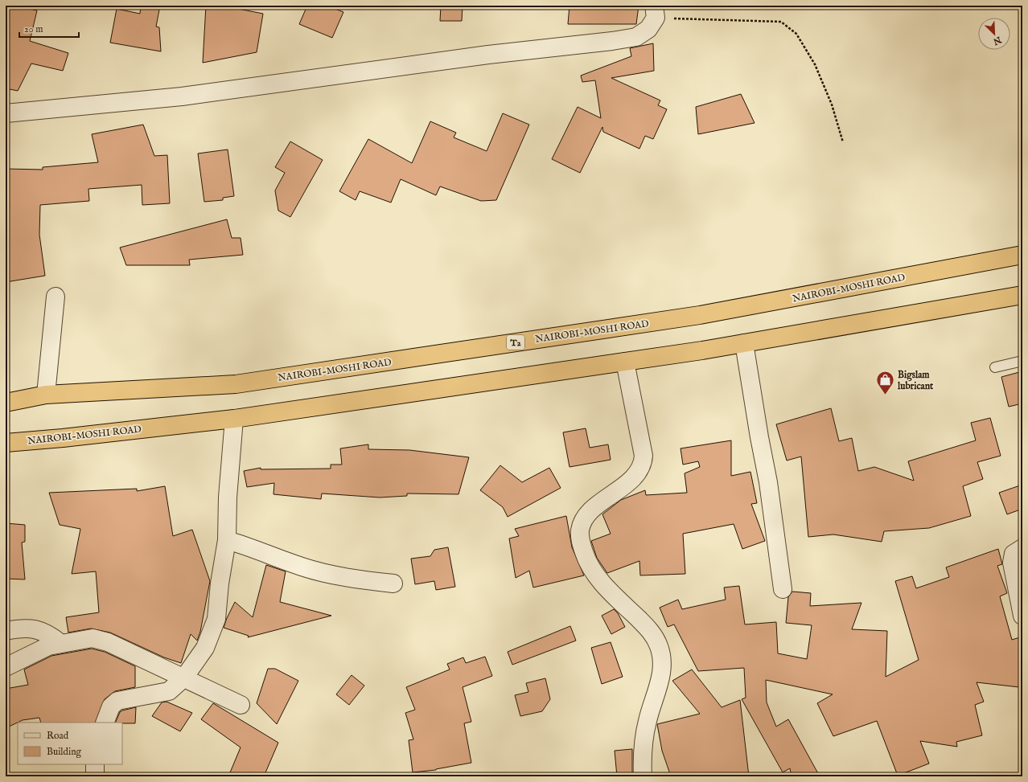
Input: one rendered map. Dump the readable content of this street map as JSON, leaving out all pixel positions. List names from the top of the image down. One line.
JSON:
{"streets":{"highway":["NAIROBI-MOSHI ROAD","T2"]},"places":{"shop":["Bigslam lubricant"]},"legend":["Road","Building"],"scale_bar":"20 m","north":"bottom right"}
